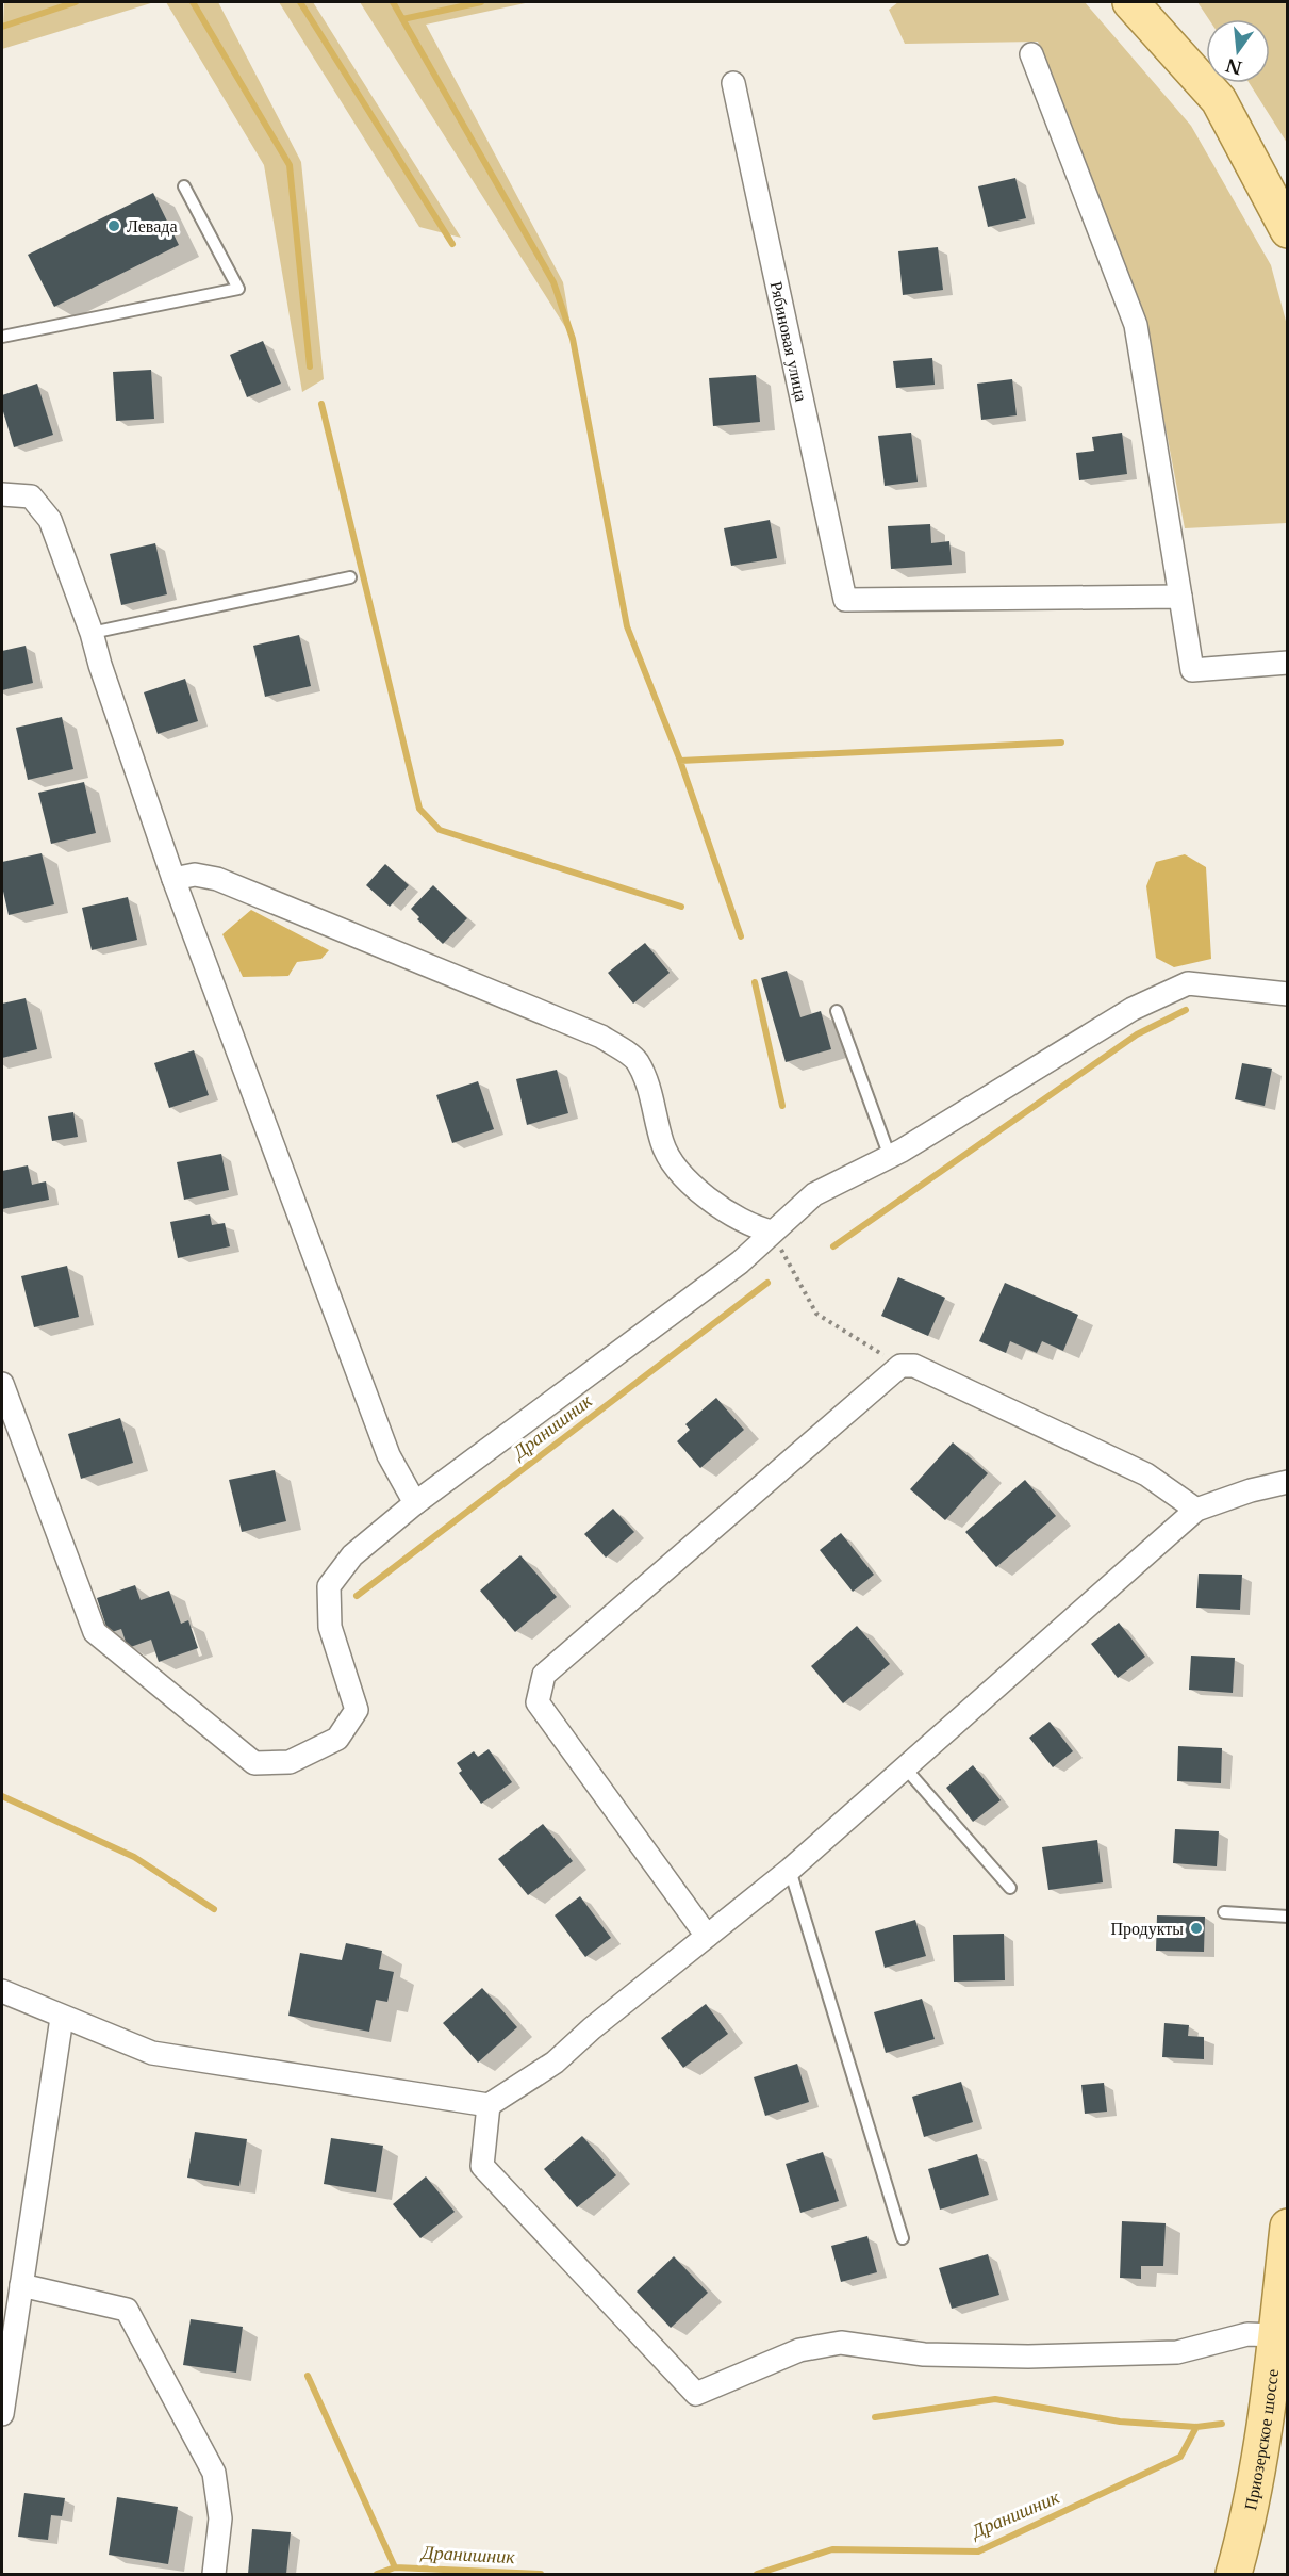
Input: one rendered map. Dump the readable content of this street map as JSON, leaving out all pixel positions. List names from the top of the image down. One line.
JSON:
{"streets":{"main road":["Приозерское шоссе"],"street":["Рябиновая улица"]},"water":["Дранишник"],"places":["Левада","Продукты"],"north":"bottom"}
